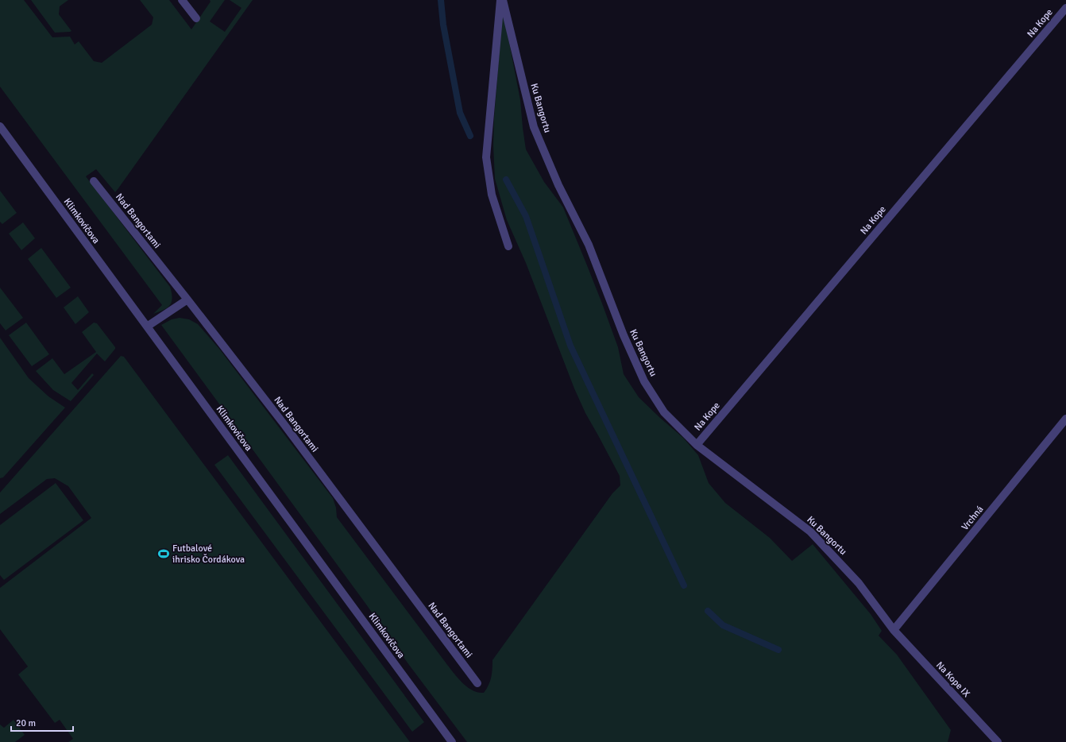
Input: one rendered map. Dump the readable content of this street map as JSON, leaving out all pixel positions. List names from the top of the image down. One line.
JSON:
{"streets":{"street":["Na Kope","Ku Bangortu","Klimkovičova","Nad Bangortami","Vrchná","Na Kope IX"]},"crossings":[["Na Kope","Ku Bangortu"],["Ku Bangortu","Vrchná"],["Ku Bangortu","Na Kope IX"],["Vrchná","Na Kope IX"]],"places":{"sports":["Futbalové ihrisko Čordákova"]},"scale_bar":"20 m"}
